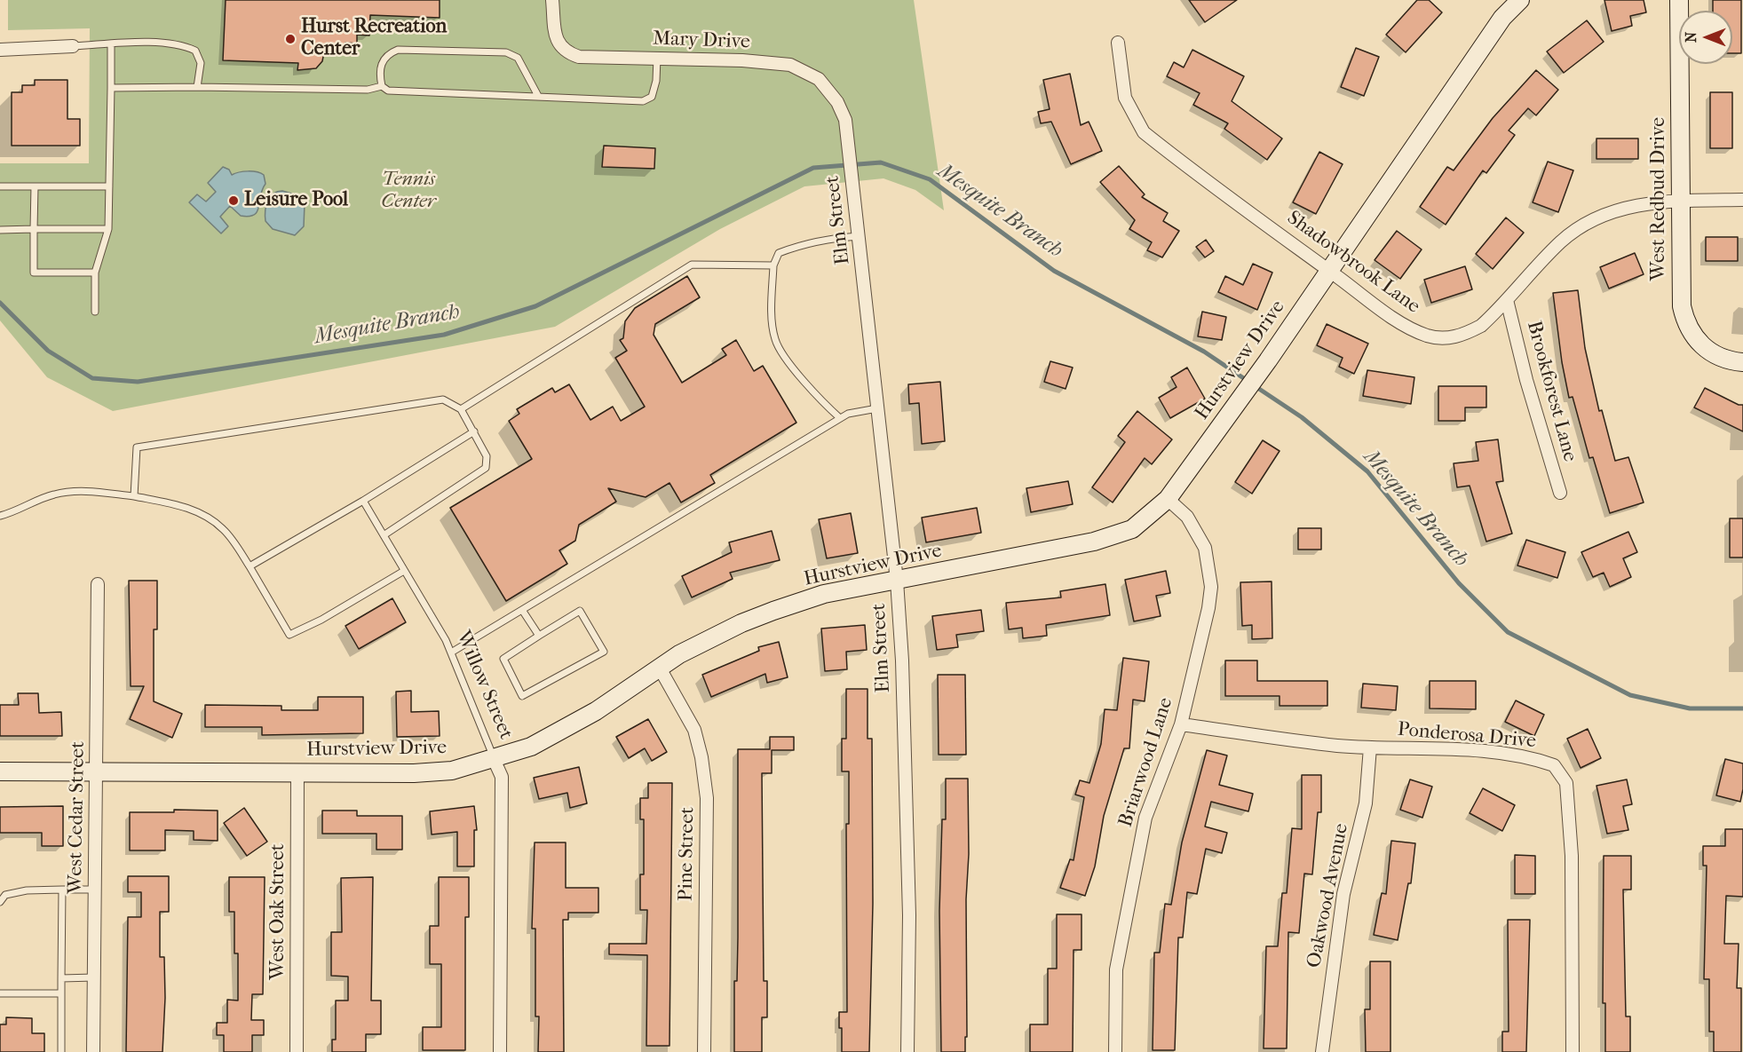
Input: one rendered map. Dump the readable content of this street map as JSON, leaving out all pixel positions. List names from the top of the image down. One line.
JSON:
{"streets":{"street":["Mary Drive","West Redbud Drive","Elm Street","Shadowbrook Lane","Hurstview Drive","Brookforest Lane","Willow Street","Ponderosa Drive","Briarwood Lane","West Cedar Street","Pine Street","Oakwood Avenue","West Oak Street"]},"crossings":[["Mary Drive","Elm Street"],["West Redbud Drive","Shadowbrook Lane"],["Elm Street","Hurstview Drive"],["Shadowbrook Lane","Hurstview Drive"],["Shadowbrook Lane","Brookforest Lane"],["Hurstview Drive","Willow Street"],["Hurstview Drive","Briarwood Lane"],["Hurstview Drive","West Cedar Street"],["Hurstview Drive","Pine Street"],["Hurstview Drive","West Oak Street"],["Ponderosa Drive","Briarwood Lane"],["Ponderosa Drive","Oakwood Avenue"]],"water":["Mesquite Branch"],"parks":["Tennis Center"],"places":["Hurst Recreation Center","Leisure Pool"],"north":"left"}
